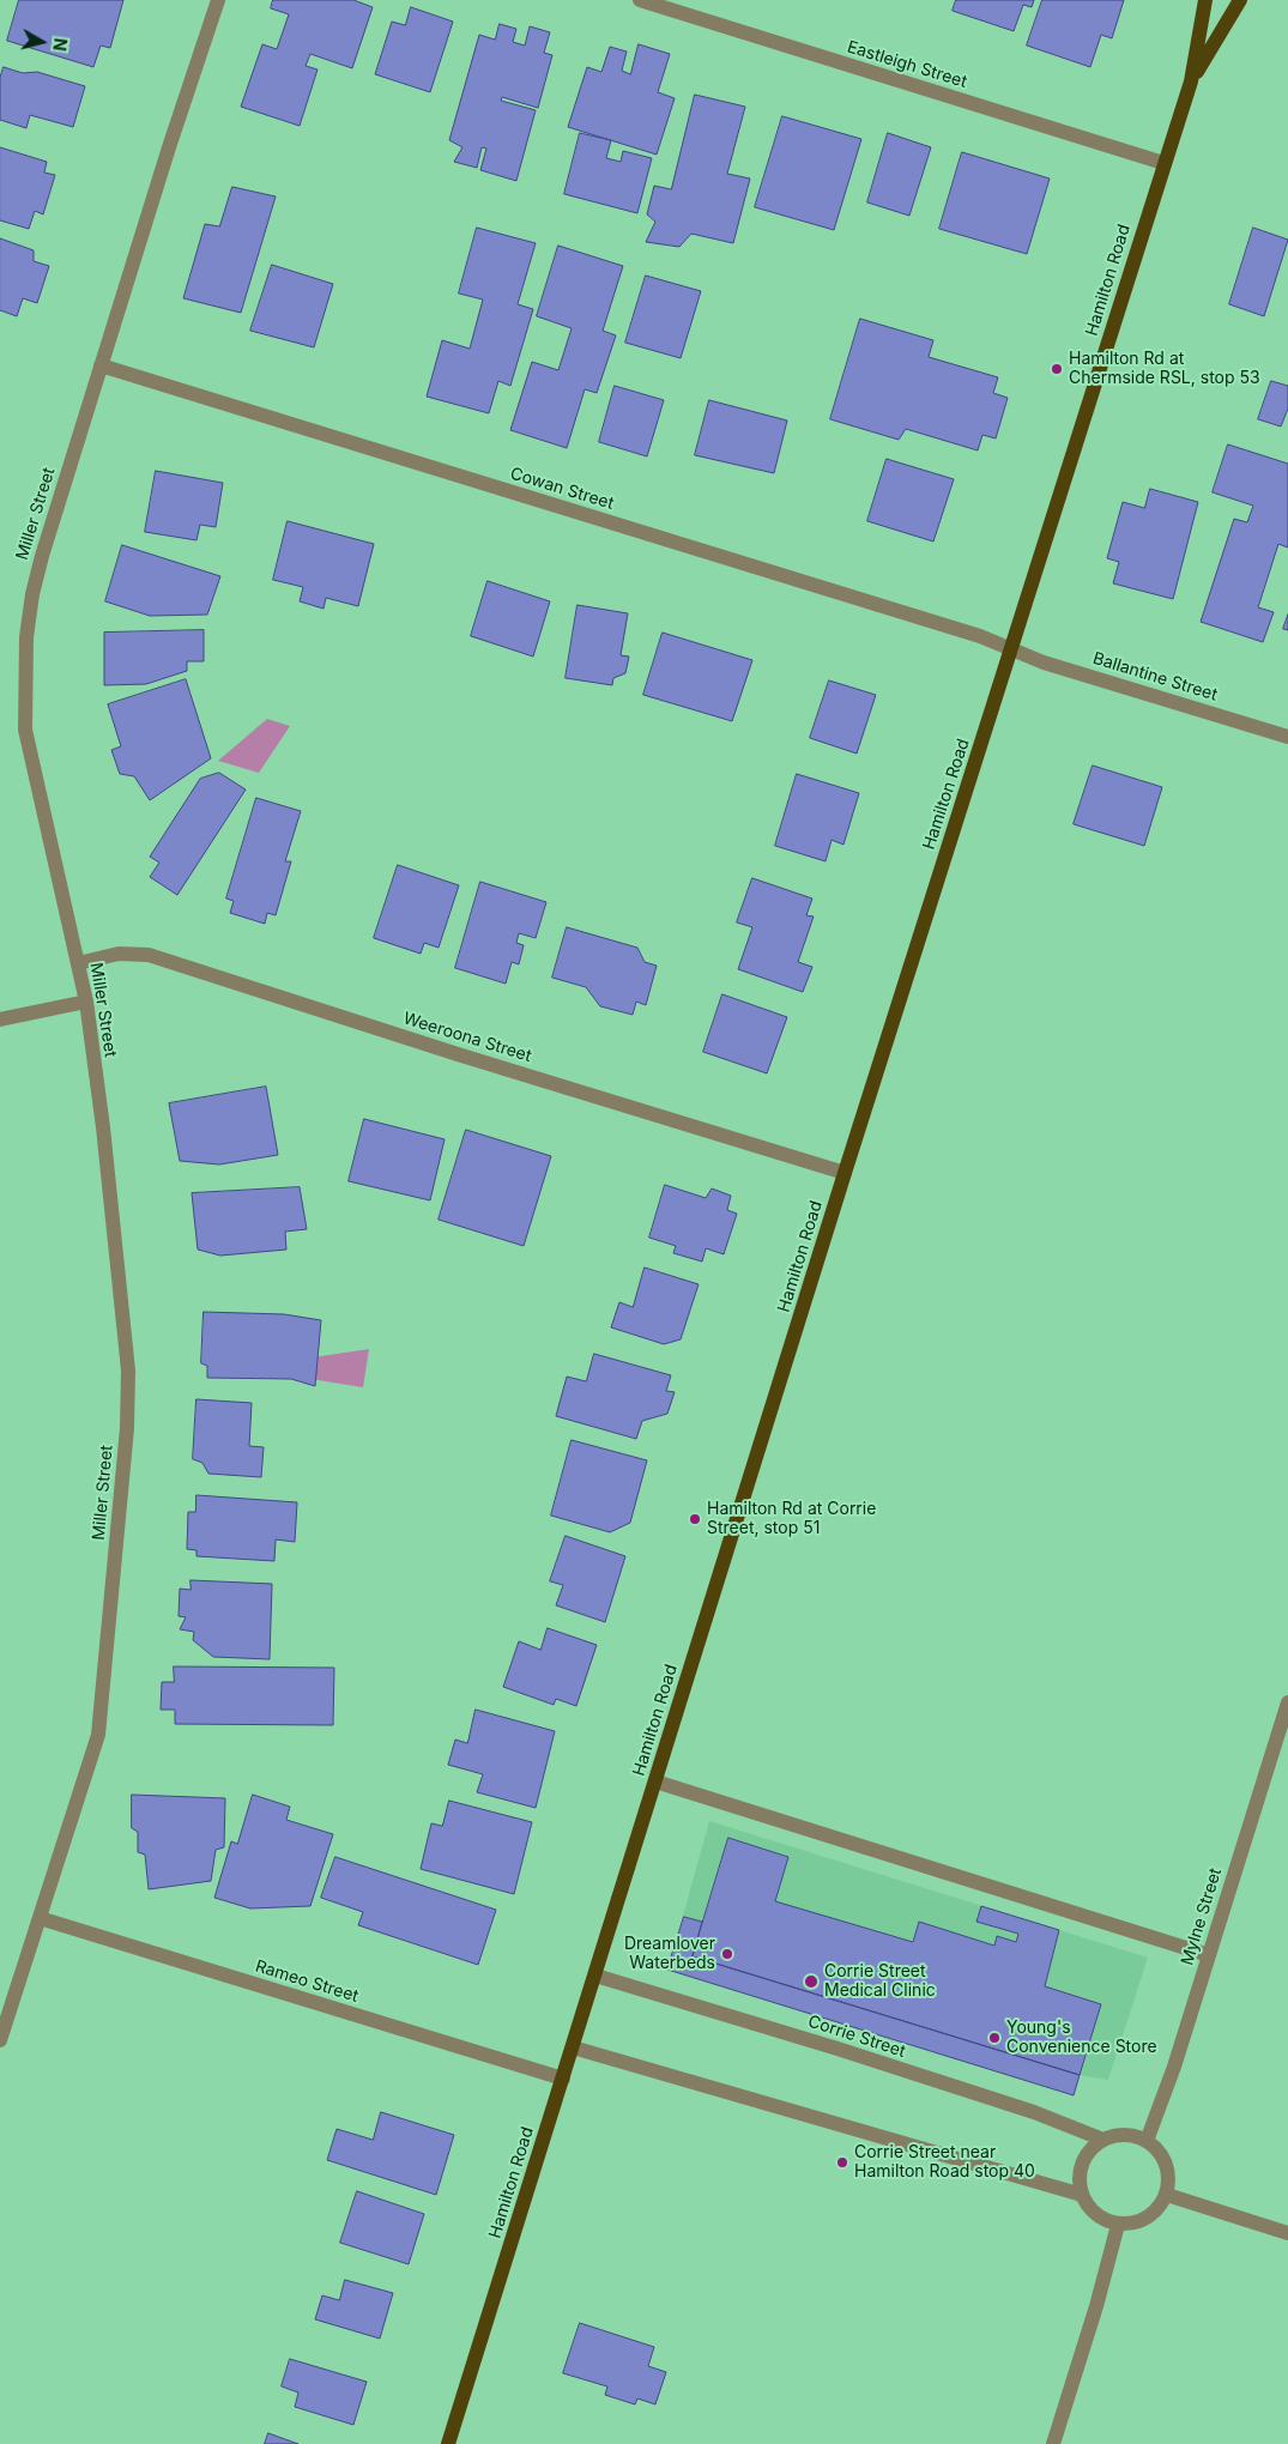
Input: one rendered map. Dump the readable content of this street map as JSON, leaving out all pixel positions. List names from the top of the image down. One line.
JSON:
{"streets":{"main road":["Hamilton Road"],"street":["Eastleigh Street","Cowan Street","Miller Street","Ballantine Street","Weeroona Street","Mylne Street","Rameo Street","Corrie Street"]},"crossings":[["Eastleigh Street","Hamilton Road"],["Hamilton Road","Cowan Street"],["Hamilton Road","Ballantine Street"],["Hamilton Road","Weeroona Street"],["Hamilton Road","Rameo Street"],["Hamilton Road","Corrie Street"],["Cowan Street","Miller Street"],["Cowan Street","Ballantine Street"],["Miller Street","Weeroona Street"],["Miller Street","Rameo Street"],["Mylne Street","Corrie Street"]],"places":["Hamilton Rd at Chermside RSL, stop 53","Hamilton Rd at Corrie Street, stop 51","Dreamlover Waterbeds","Corrie Street Medical Clinic","Young's Convenience Store","Corrie Street near Hamilton Road stop 40"],"north":"right"}
